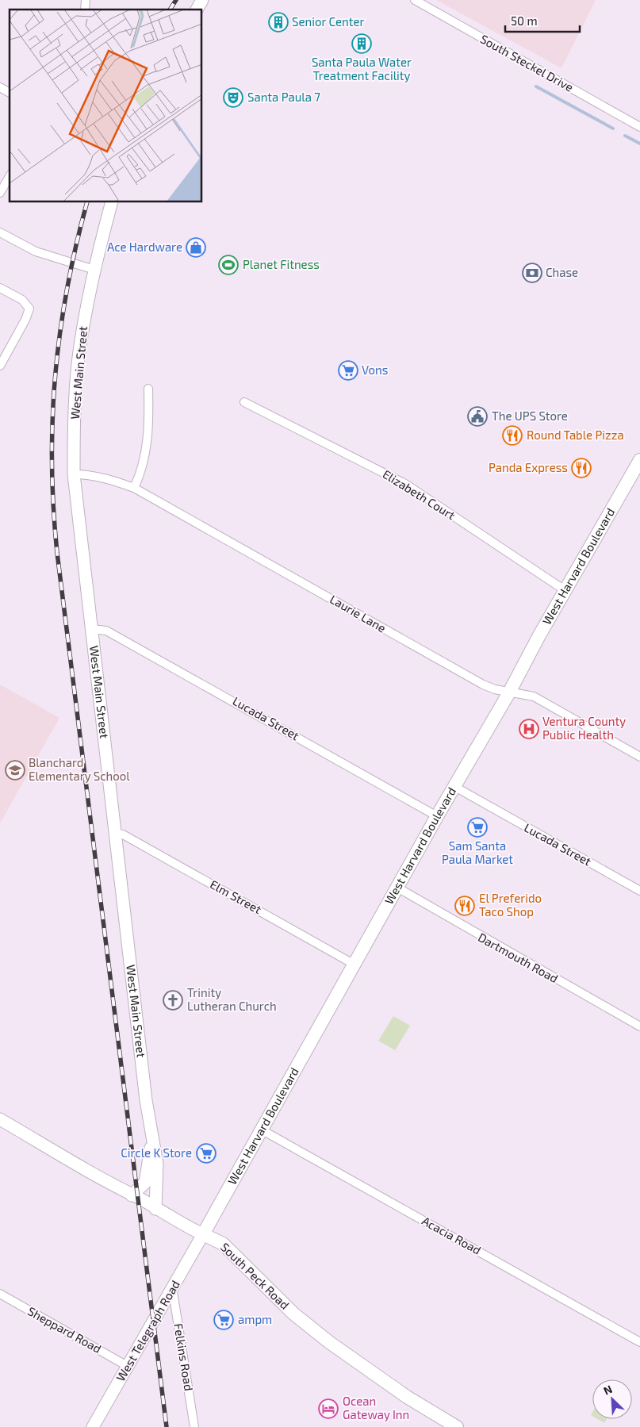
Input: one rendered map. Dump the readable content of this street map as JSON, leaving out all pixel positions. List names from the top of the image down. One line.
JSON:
{"streets":{"main road":["West Harvard Boulevard","South Peck Road"],"street":["South Steckel Drive","West Main Street","Elizabeth Court","Laurie Lane","Lucada Street","Elm Street","Dartmouth Road","Acacia Road","Sheppard Road","West Telegraph Road","Felkins Road"]},"crossings":[["West Main Street","Laurie Lane"],["West Main Street","Lucada Street"],["West Main Street","Elm Street"],["West Main Street","South Peck Road"],["Elizabeth Court","West Harvard Boulevard"],["West Harvard Boulevard","Laurie Lane"],["West Harvard Boulevard","Lucada Street"],["West Harvard Boulevard","Elm Street"],["West Harvard Boulevard","Dartmouth Road"],["West Harvard Boulevard","Acacia Road"],["West Harvard Boulevard","South Peck Road"],["West Harvard Boulevard","West Telegraph Road"],["South Peck Road","West Telegraph Road"],["Sheppard Road","West Telegraph Road"],["West Telegraph Road","Felkins Road"]],"places":{"building":["Senior Center","Santa Paula Water Treatment Facility"],"theatre":["Santa Paula 7"],"shop":["Ace Hardware"],"sports":["Planet Fitness"],"bank":["Chase"],"supermarket":["Vons","Sam Santa Paula Market","Circle K Store","ampm"],"public building":["The UPS Store"],"restaurant":["Round Table Pizza","Panda Express","El Preferido Taco Shop"],"hospital":["Ventura County Public Health"],"school or university":["Blanchard Elementary School"],"church":["Trinity Lutheran Church"],"hotel":["Ocean Gateway Inn"]},"scale_bar":"50 m","north":"top left"}
